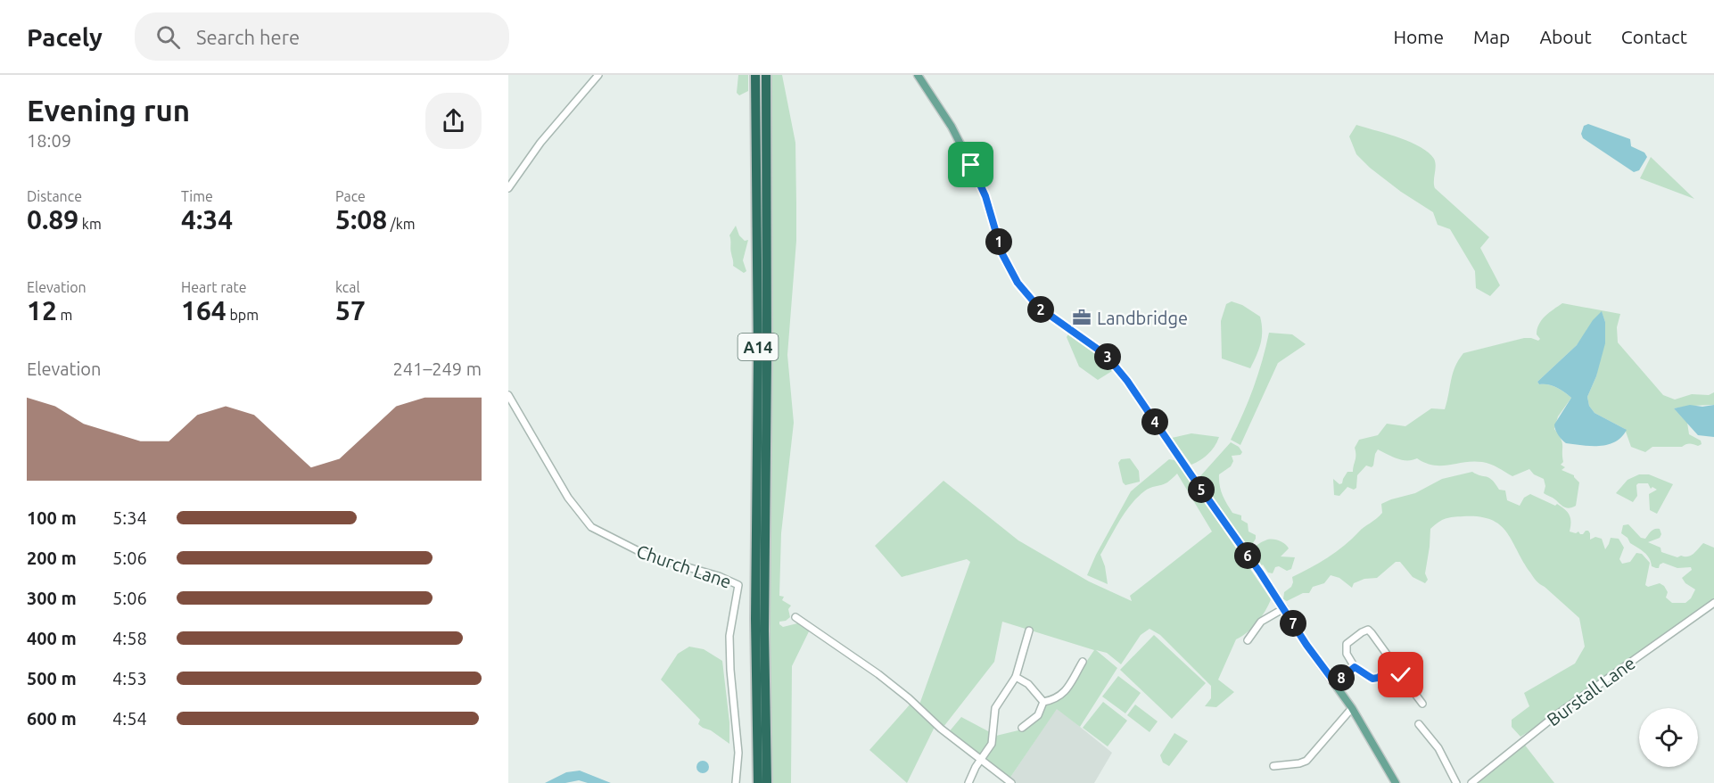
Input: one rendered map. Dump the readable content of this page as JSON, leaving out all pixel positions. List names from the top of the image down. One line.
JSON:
{"streets":{"highway":["A14"],"street":["Church Lane","Burstall Lane"]},"places":{"office":["Landbridge"]},"page":{"header":"Pacely","search":"Search here","nav":["Home","Map","About","Contact"],"heading":["Evening run","18:09"],"stats":[["Distance","0.89 km"],["Time","4:34"],["Pace","5:08 /km"],["Elevation","12 m"],["Heart rate","164 bpm"],["kcal","57"]],"pins":["1","2","3","4","5","6","7","8"],"chart":["Elevation","241–249 m"],"list":[{"name":"100 m","note":"5:34"},{"name":"200 m","note":"5:06"},{"name":"300 m","note":"5:06"},{"name":"400 m","note":"4:58"},{"name":"500 m","note":"4:53"},{"name":"600 m","note":"4:54"}]}}
